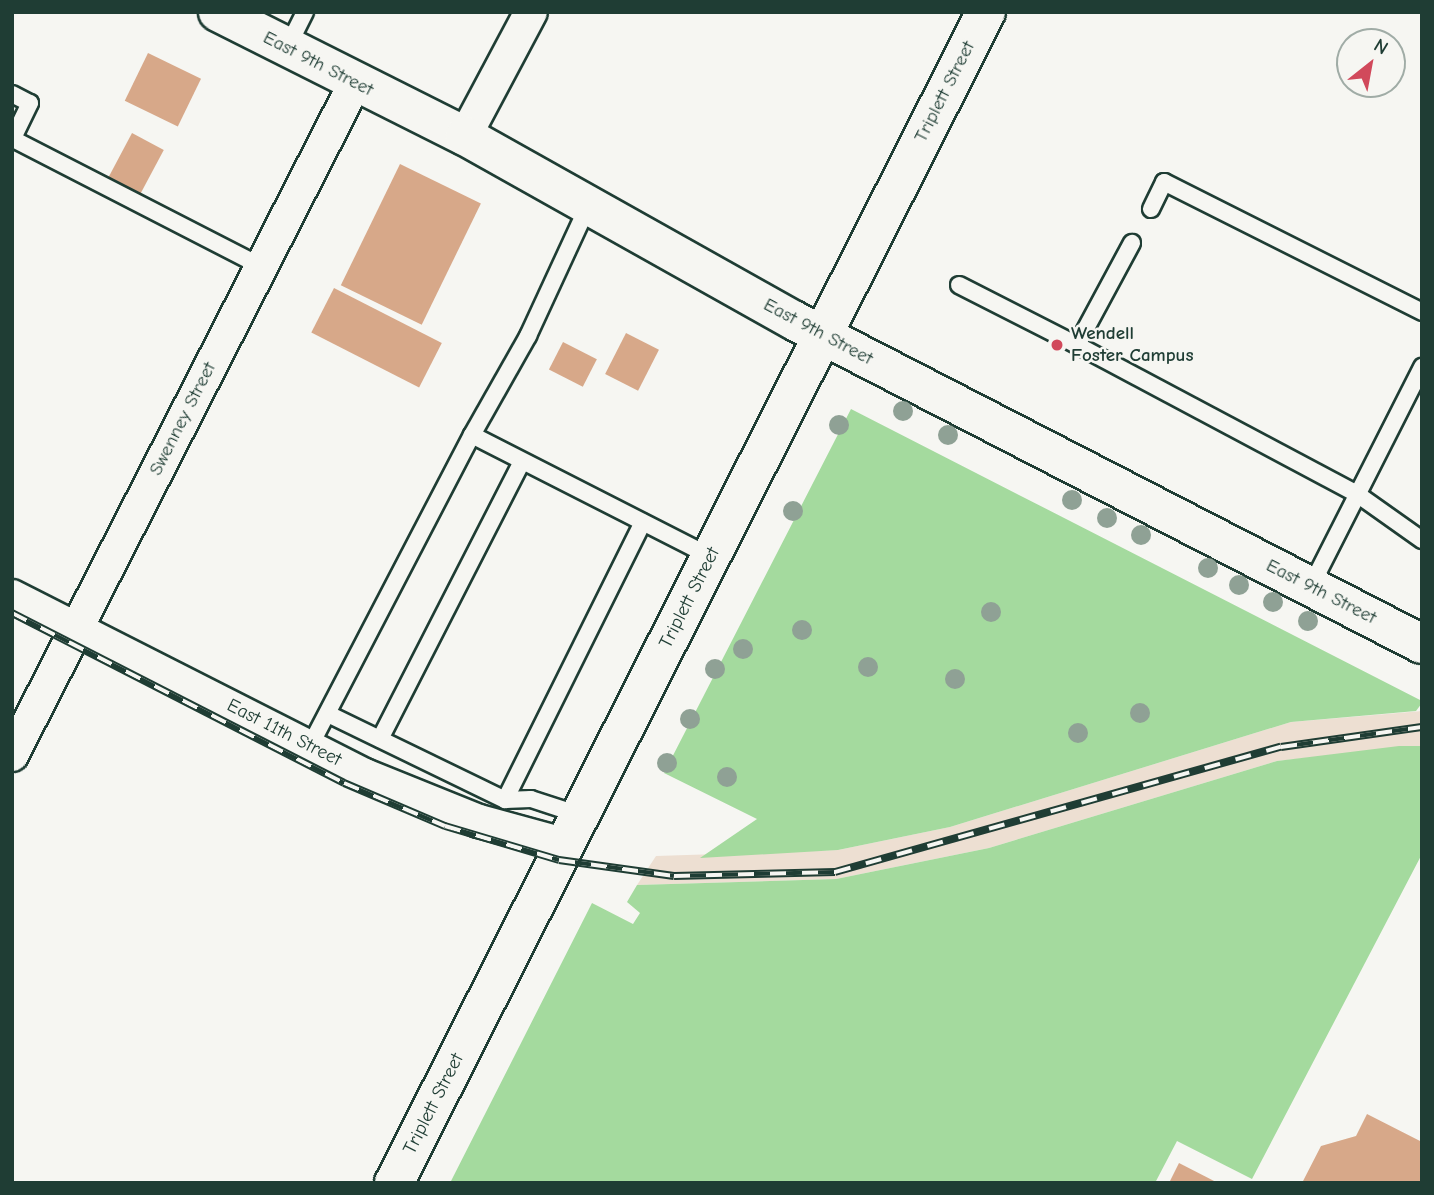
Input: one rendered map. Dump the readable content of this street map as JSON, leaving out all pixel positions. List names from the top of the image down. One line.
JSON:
{"streets":{"street":["East 9th Street","Triplett Street","Swenney Street","East 11th Street"]},"crossings":[["East 9th Street","Triplett Street"],["East 9th Street","Swenney Street"],["Triplett Street","East 11th Street"],["Swenney Street","East 11th Street"]],"places":["Wendell Foster Campus"],"north":"top right"}
